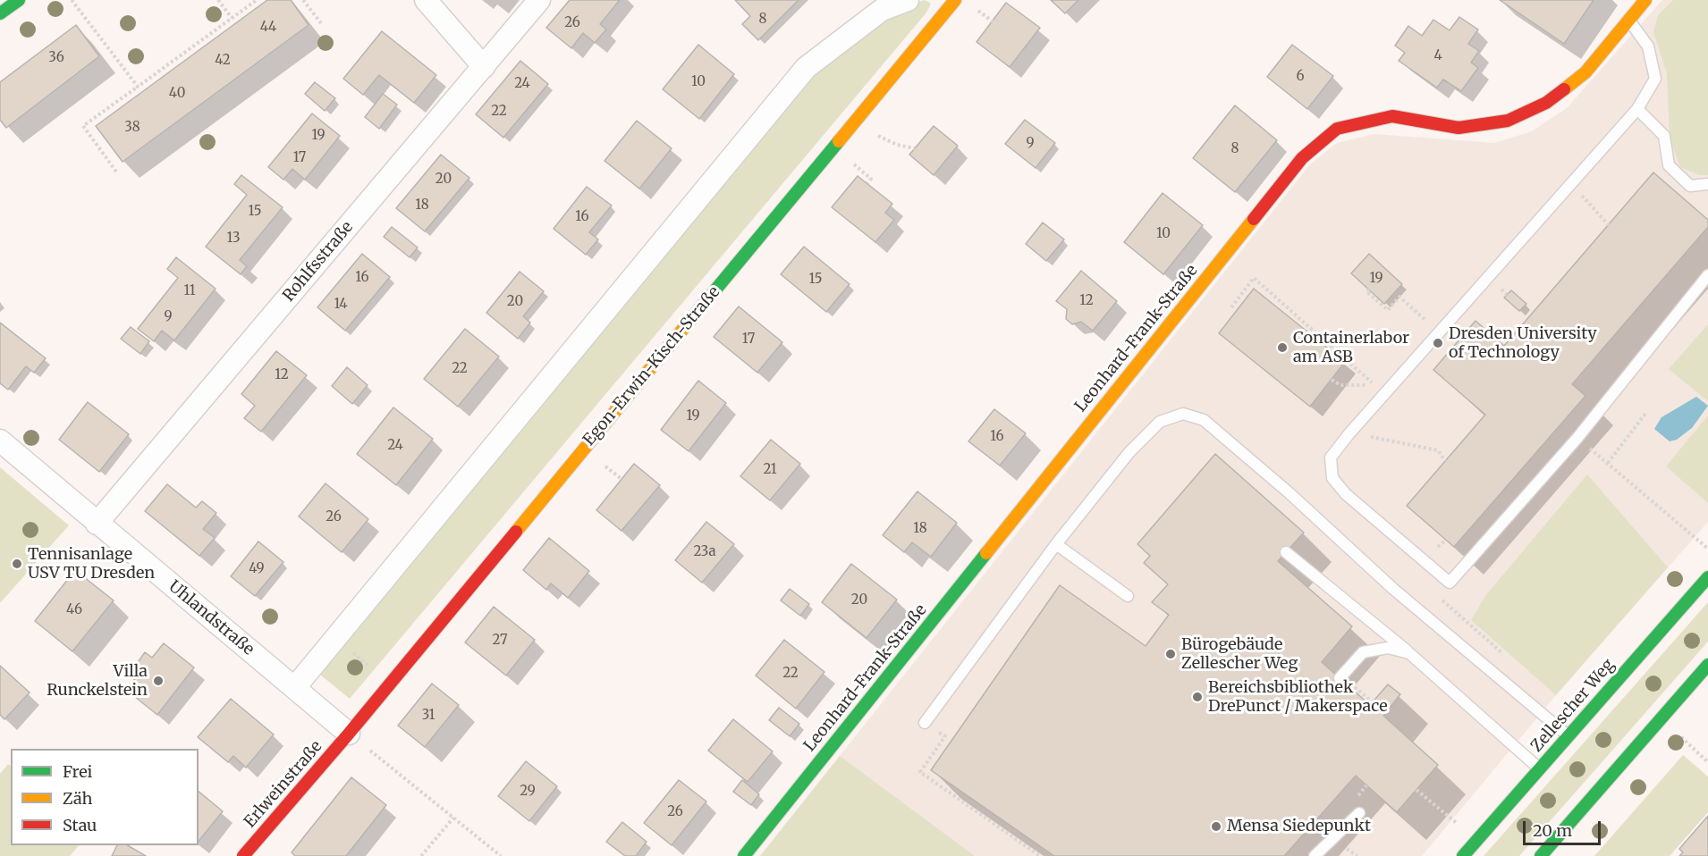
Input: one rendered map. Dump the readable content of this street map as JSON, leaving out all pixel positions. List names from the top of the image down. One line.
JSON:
{"streets":{"street":["Rohlfsstraße","Leonhard-Frank-Straße","Egon-Erwin-Kisch-Straße","Uhlandstraße","Zellescher Weg","Erlweinstraße"]},"crossings":[["Rohlfsstraße","Uhlandstraße"],["Egon-Erwin-Kisch-Straße","Uhlandstraße"],["Egon-Erwin-Kisch-Straße","Erlweinstraße"],["Uhlandstraße","Erlweinstraße"]],"places":["Dresden University of Technology","Containerlabor am ASB","Tennisanlage USV TU Dresden","Bürogebäude Zellescher Weg","Villa Runckelstein","Bereichsbibliothek DrePunct / Makerspace","Mensa Siedepunkt"],"house_numbers":["8","26","44","4","36","42","6","10","24","40","22","38","19","9","8","17","20","18","15","16","10","13","16","19","15","11","12","20","14","9","17","22","12","19","16","24","21","26","18","23a","49","20","46","27","22","31","29","26"],"legend":["Frei","Zäh","Stau"],"scale_bar":"20 m"}
